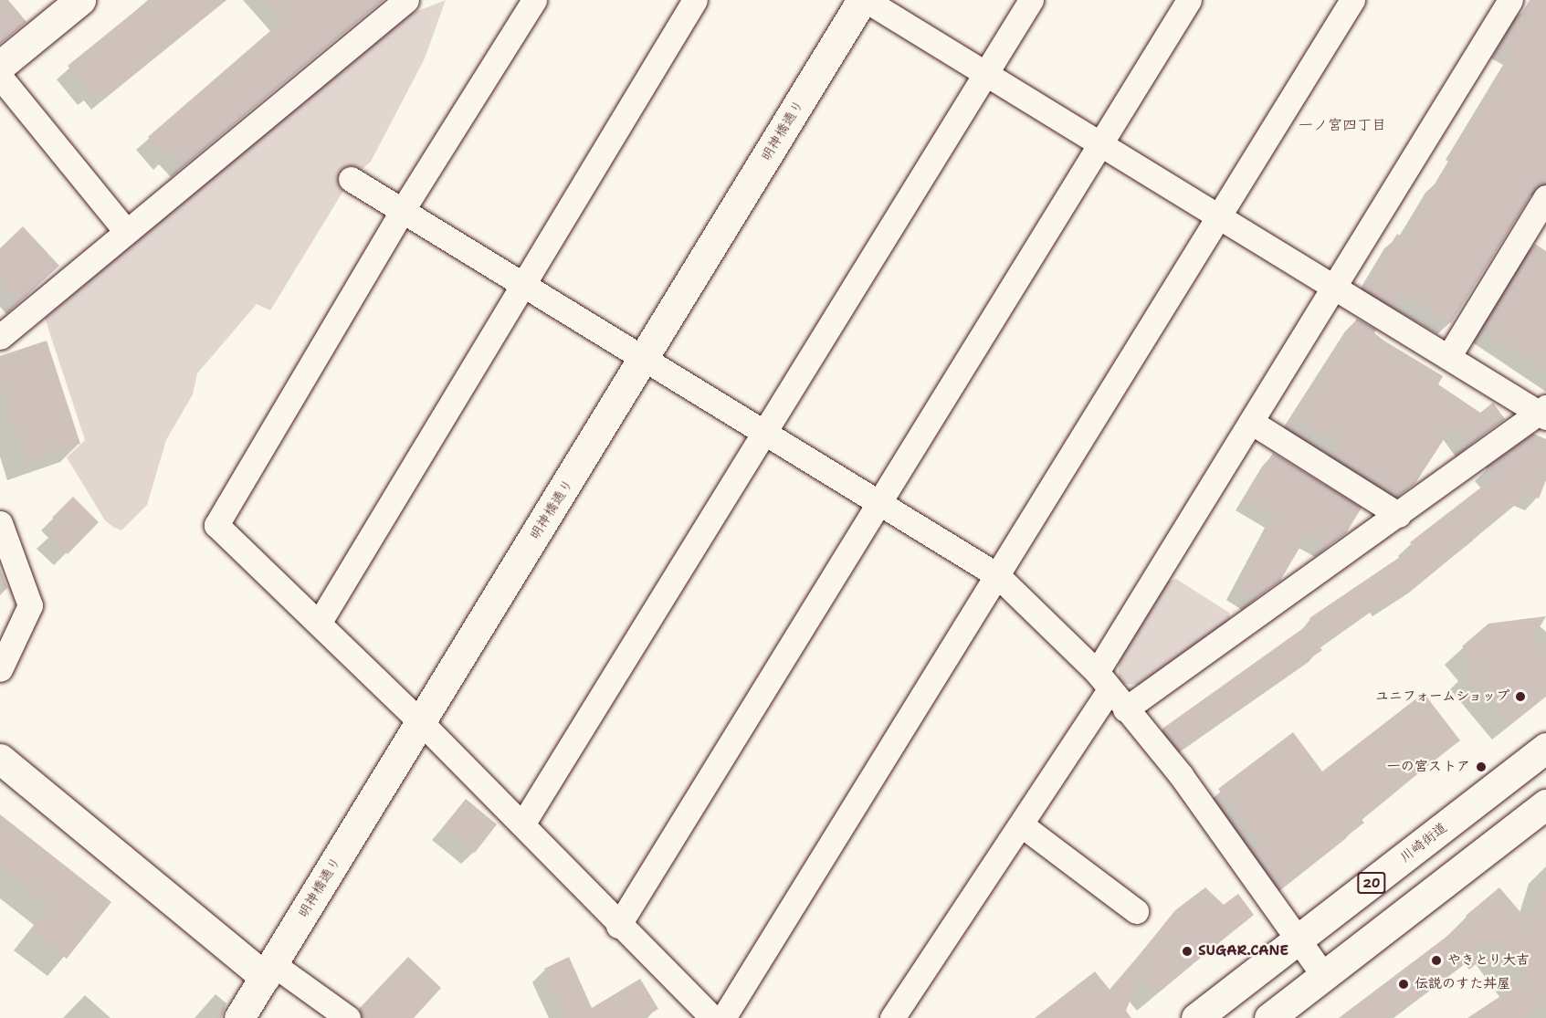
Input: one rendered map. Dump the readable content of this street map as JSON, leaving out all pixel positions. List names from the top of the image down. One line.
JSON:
{"streets":{"street":["明神橋通り","川崎街道","20"]},"districts":["一ノ宮四丁目"],"places":["ユニフォームショップ","一の宮ストア","SUGAR.CANE","やきとり大吉","伝説のすた丼屋"]}
